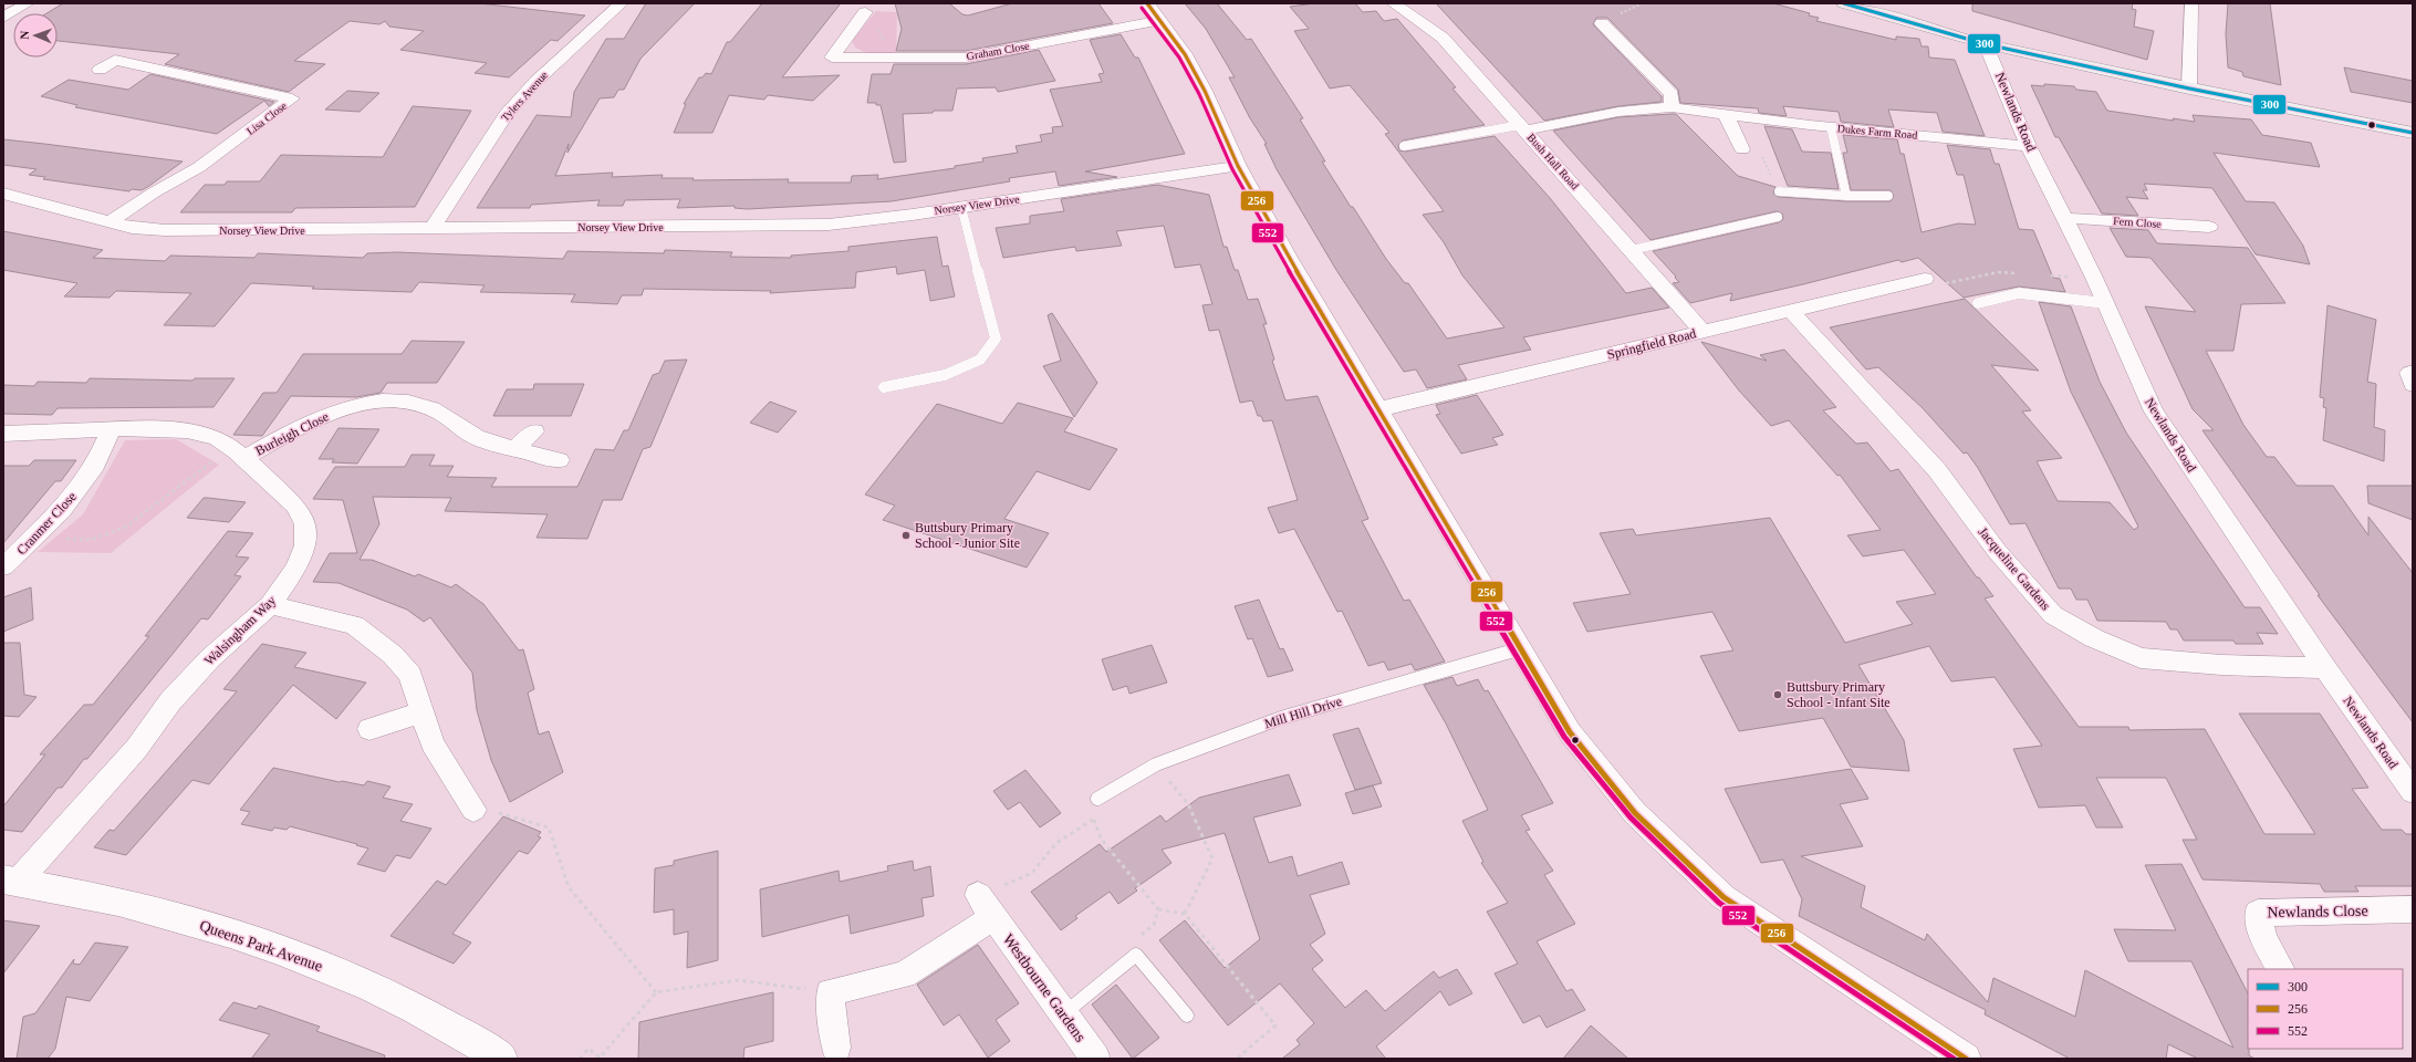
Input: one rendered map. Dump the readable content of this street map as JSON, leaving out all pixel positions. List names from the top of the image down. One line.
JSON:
{"streets":{"street":["Graham Close","Tylers Avenue","Newlands Road","Lisa Close","Dukes Farm Road","Bush Hall Road","Norsey View Drive","Fern Close","Springfield Road","Burleigh Close","Cranmer Close","Jacqueline Gardens","Walsingham Way","Newlands Close","Queens Park Avenue","Westbourne Gardens"],"lane":["Mill Hill Drive"]},"crossings":[["Tylers Avenue","Norsey View Drive"],["Newlands Road","Dukes Farm Road"],["Newlands Road","Fern Close"],["Newlands Road","Jacqueline Gardens"],["Lisa Close","Norsey View Drive"],["Dukes Farm Road","Bush Hall Road"],["Bush Hall Road","Springfield Road"],["Springfield Road","Jacqueline Gardens"],["Burleigh Close","Walsingham Way"],["Cranmer Close","Walsingham Way"],["Walsingham Way","Queens Park Avenue"]],"places":["Buttsbury Primary School - Junior Site","Buttsbury Primary School - Infant Site"],"lines":["transit line 300","transit line 256","transit line 552"],"legend":["300","256","552"],"north":"left"}
